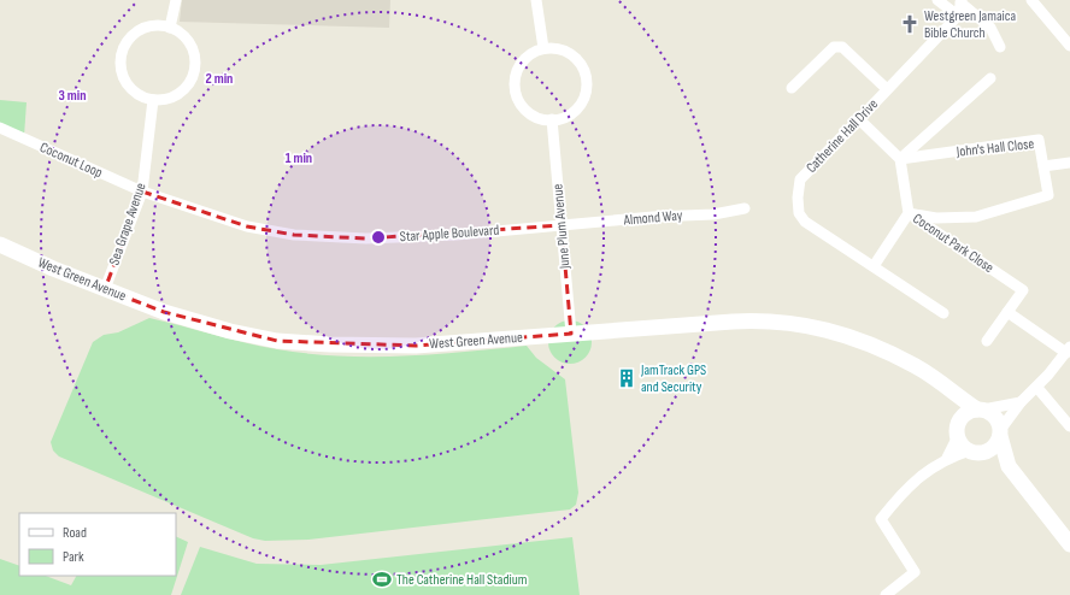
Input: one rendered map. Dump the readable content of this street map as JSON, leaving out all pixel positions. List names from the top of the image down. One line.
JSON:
{"streets":{"street":["Catherine Hall Drive","John's Hall Close","Coconut Loop","Almond Way","Sea Grape Avenue","June Plum Avenue","Star Apple Boulevard","Coconut Park Close","West Green Avenue"]},"crossings":[["John's Hall Close","Coconut Park Close"],["Coconut Loop","Sea Grape Avenue"],["Coconut Loop","Star Apple Boulevard"],["Almond Way","June Plum Avenue"],["Almond Way","Star Apple Boulevard"],["Sea Grape Avenue","Star Apple Boulevard"],["Sea Grape Avenue","West Green Avenue"],["June Plum Avenue","Star Apple Boulevard"],["June Plum Avenue","West Green Avenue"]],"places":{"church":["Westgreen Jamaica Bible Church"],"building":["JamTrack GPS and Security"],"sports":["The Catherine Hall Stadium"]},"legend":["Road","Park"],"rings":["2 min","3 min","1 min"]}
